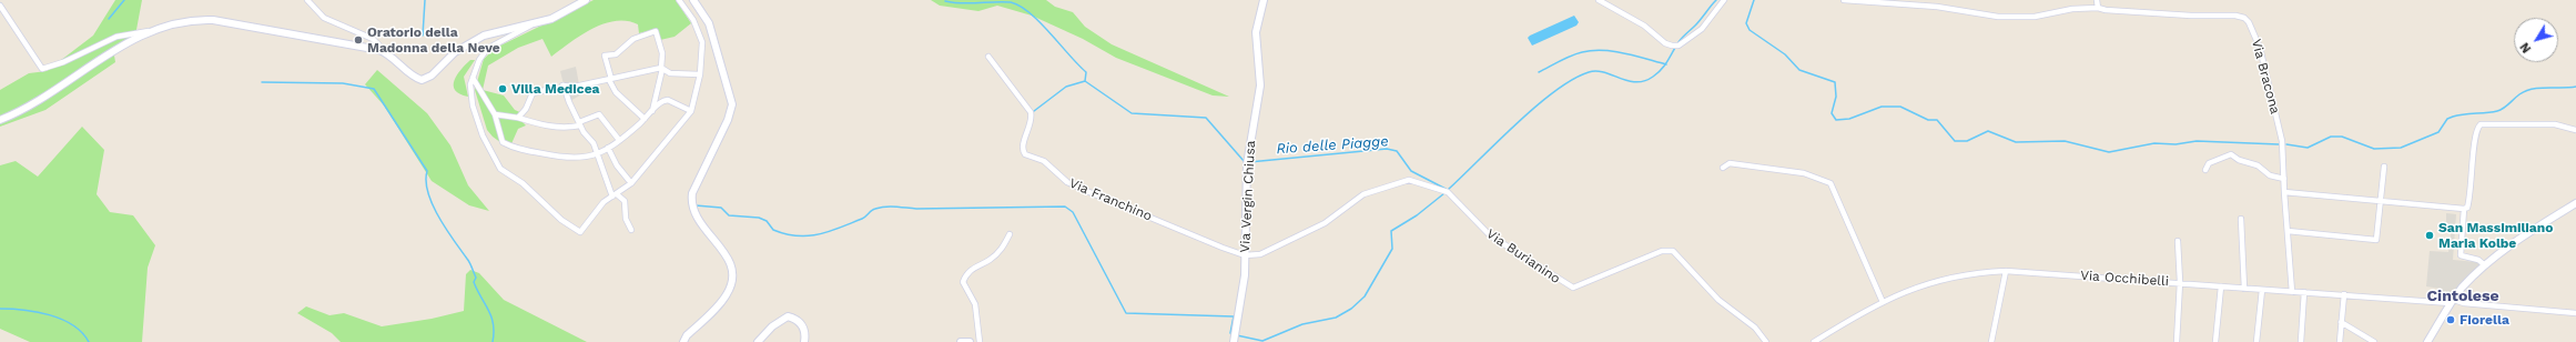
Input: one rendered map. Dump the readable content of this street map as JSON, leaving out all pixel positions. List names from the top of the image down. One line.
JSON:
{"streets":{"street":["Via Bracona","Via Vergin Chiusa","Via Franchino","Via Burianino","Via Occhibelli"]},"crossings":[["Via Bracona","Via Occhibelli"],["Via Vergin Chiusa","Via Franchino"],["Via Vergin Chiusa","Via Burianino"],["Via Franchino","Via Burianino"]],"districts":["Cintolese"],"water":["Rio delle Piagge"],"places":["Oratorio della Madonna della Neve","Villa Medicea","San Massimiliano Maria Kolbe","Fiorella"],"north":"bottom left"}
